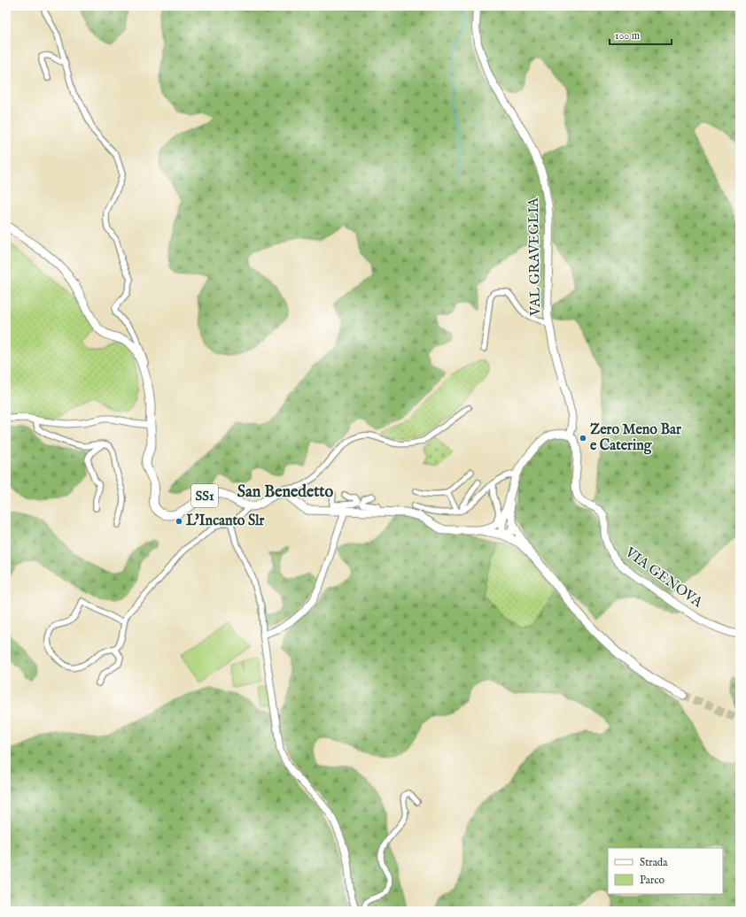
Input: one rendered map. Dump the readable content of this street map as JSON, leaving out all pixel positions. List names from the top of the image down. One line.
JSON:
{"streets":{"main road":["VAL GRAVEGLIA","SS1","VIA GENOVA"]},"crossings":[["VAL GRAVEGLIA","VIA GENOVA"]],"districts":["San Benedetto"],"places":["Zero Meno Bar e Catering","L'Incanto Slr"],"legend":["Strada","Parco"],"scale_bar":"100 m"}
